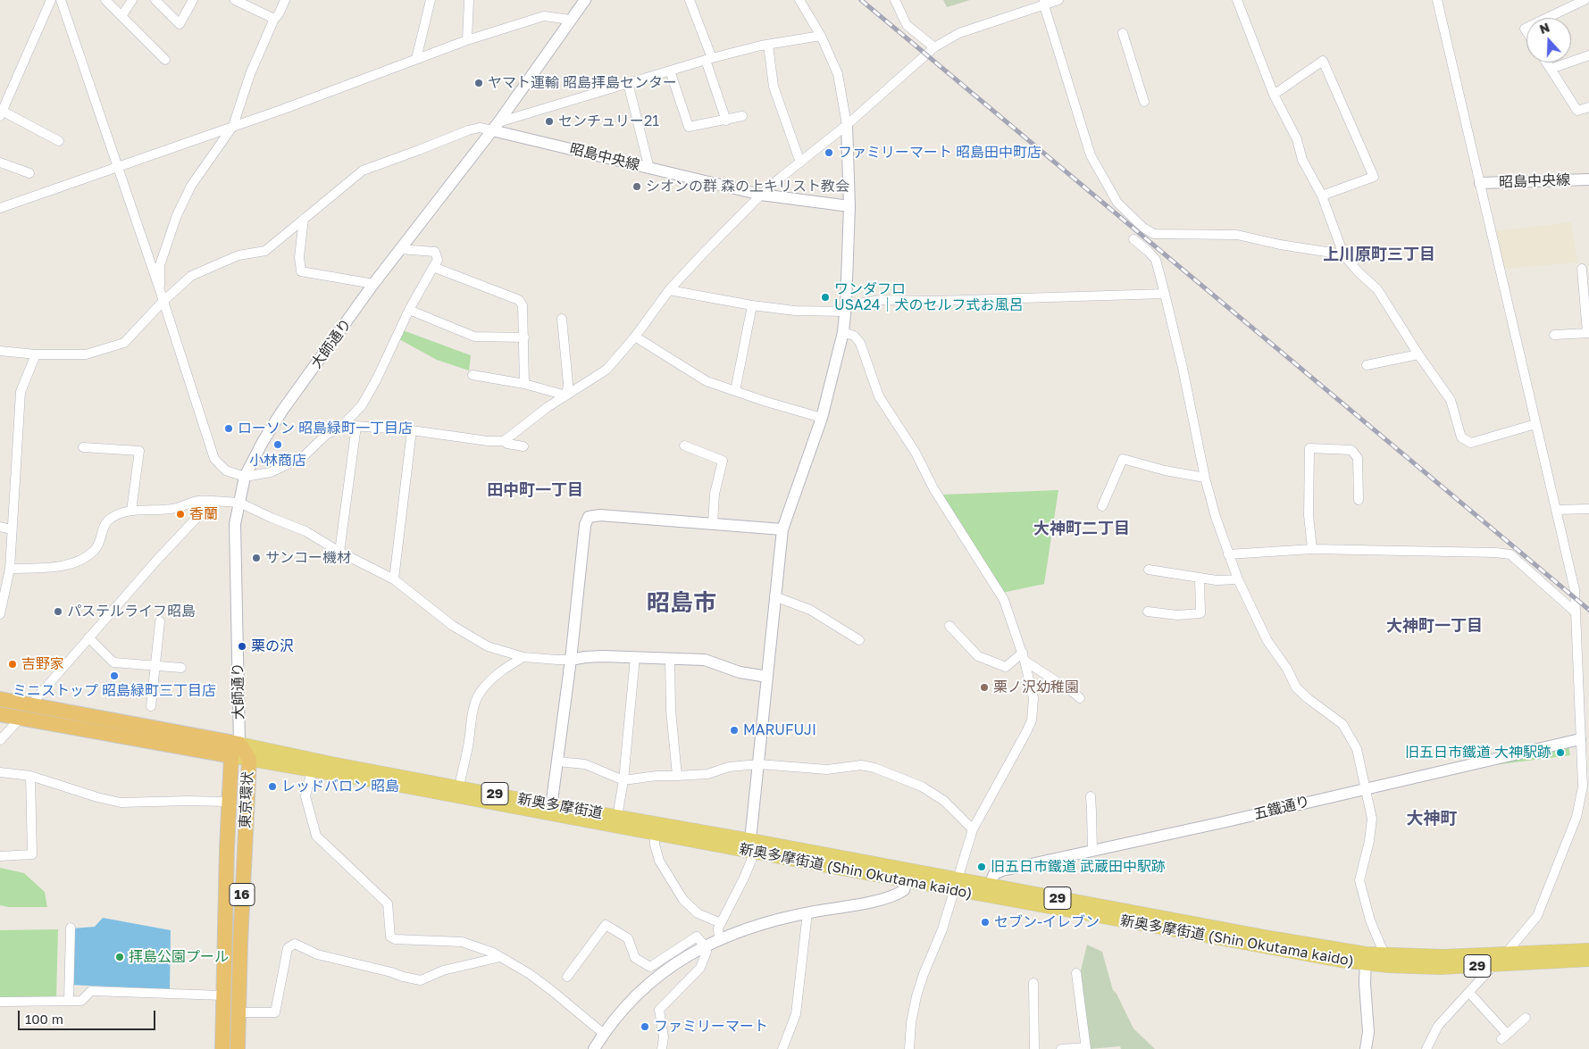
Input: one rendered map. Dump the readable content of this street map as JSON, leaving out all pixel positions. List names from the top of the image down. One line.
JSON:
{"streets":{"highway":["東京環状","16"],"main road":["29","新奥多摩街道","新奥多摩街道 (Shin Okutama kaido)"],"street":["昭島中央線","大師通り","五鐵通り"]},"crossings":[["昭島中央線","大師通り"],["大師通り","東京環状"],["大師通り","新奥多摩街道"],["29","東京環状"],["29","新奥多摩街道 (Shin Okutama kaido)"],["東京環状","新奥多摩街道"],["新奥多摩街道","新奥多摩街道 (Shin Okutama kaido)"],["五鐵通り","新奥多摩街道 (Shin Okutama kaido)"]],"districts":["上川原町三丁目","田中町一丁目","大神町二丁目","昭島市","大神町一丁目","大神町"],"places":["ヤマト運輸 昭島拝島センター","センチュリー21","ファミリーマート 昭島田中町店","シオンの群 森の上キリスト教会","ワンダフロ USA24｜犬のセルフ式お風呂","ローソン 昭島緑町一丁目店","小林商店","香蘭","サンコー機材","パステルライフ昭島","栗の沢","吉野家","ミニストップ 昭島緑町三丁目店","栗ノ沢幼稚園","MARUFUJI","旧五日市鐵道 大神駅跡","レッドバロン 昭島","旧五日市鐵道 武蔵田中駅跡","セブン-イレブン","拝島公園プール","ファミリーマート"],"scale_bar":"100 m","north":"top"}
